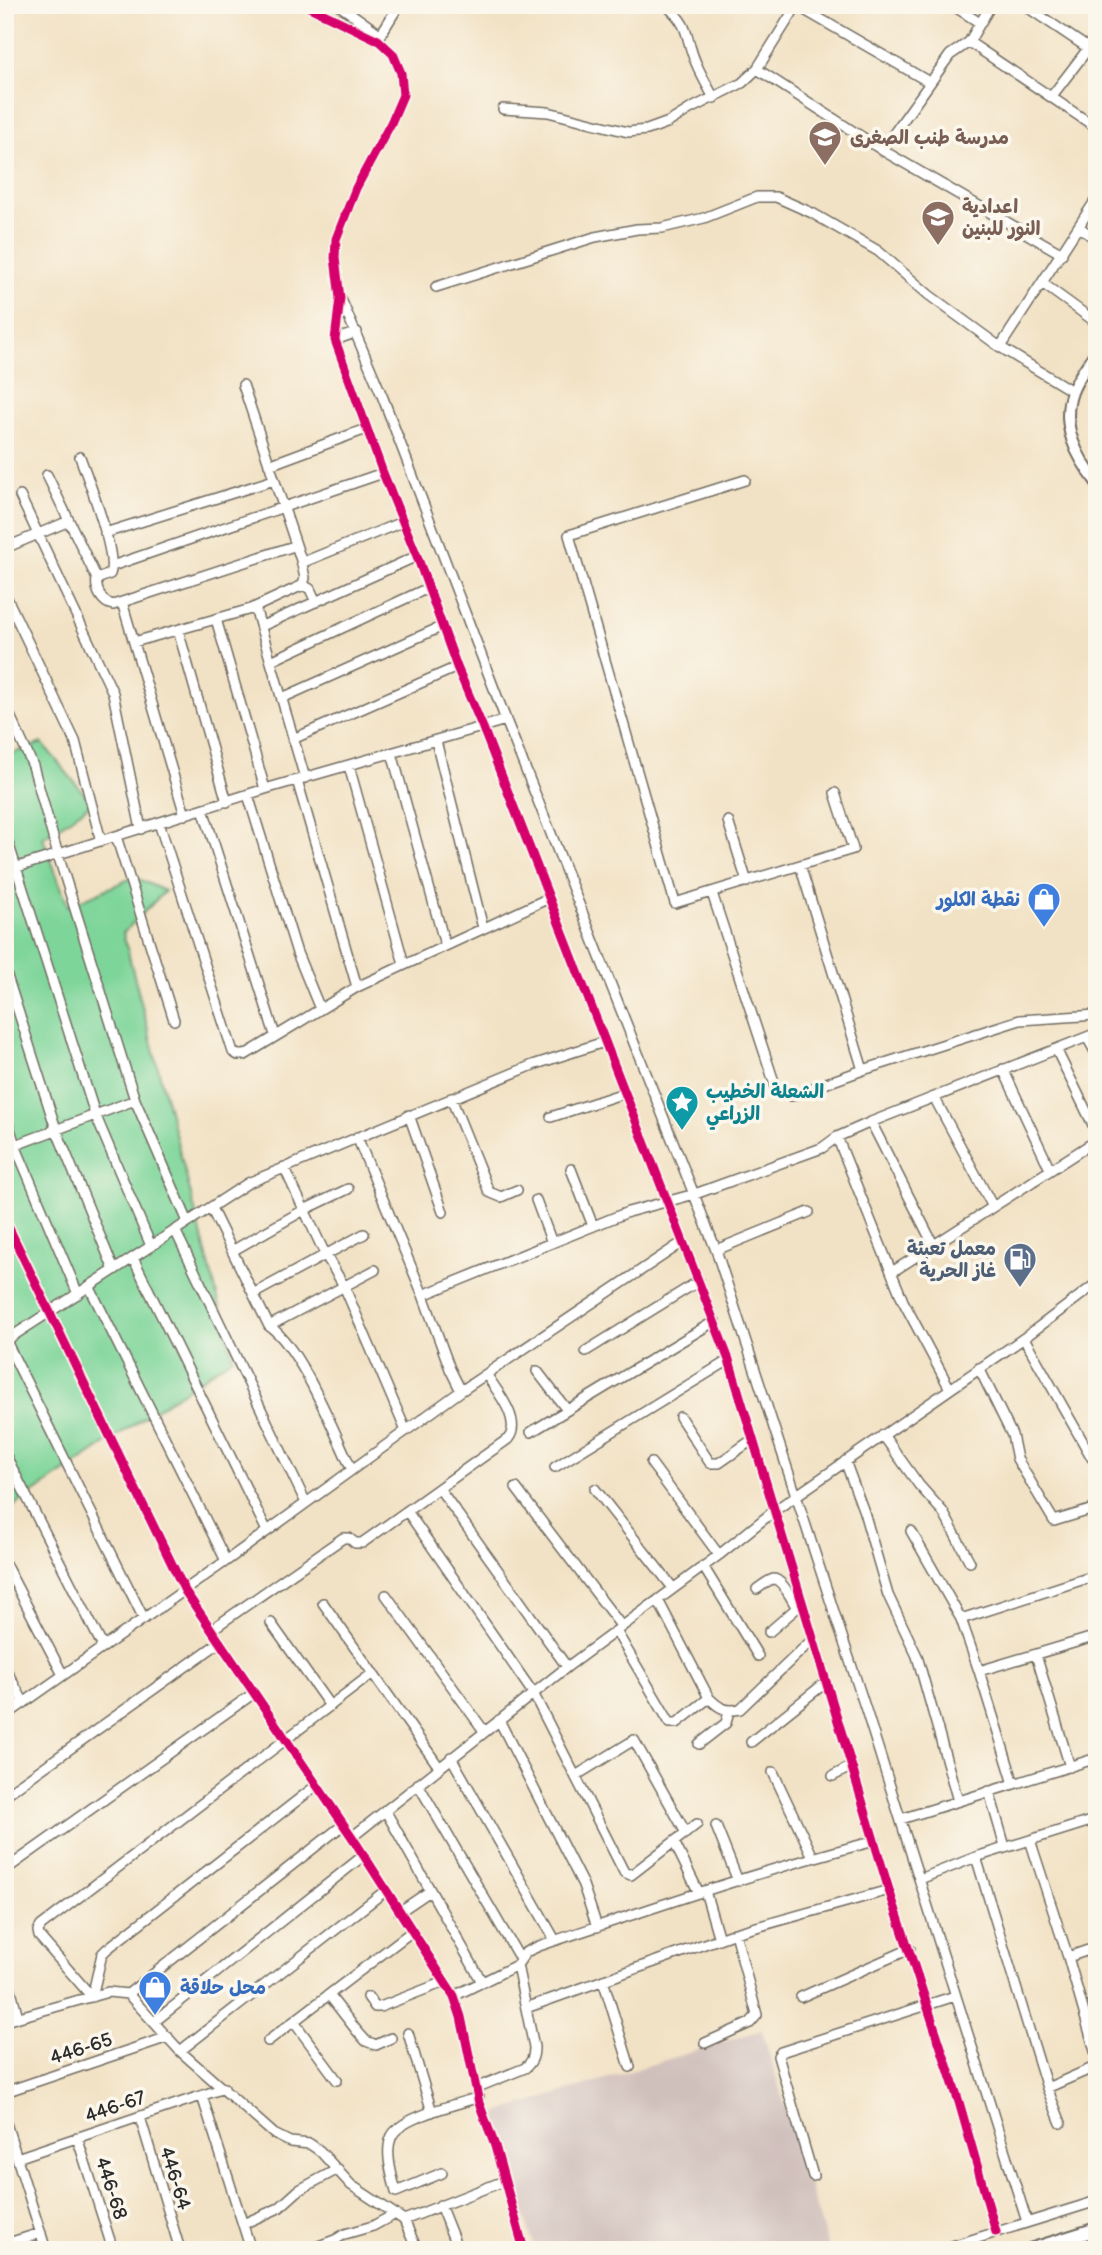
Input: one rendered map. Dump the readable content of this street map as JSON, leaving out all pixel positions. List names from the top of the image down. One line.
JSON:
{"streets":{"street":["446-65","446-67","446-64","446-68"]},"crossings":[["446-67","446-64"],["446-67","446-68"]],"places":{"school or university":["مدرسة طنب الصغرى","اعدادية النور للبنين"],"shop":["نقطة الكلور","محل حلاقة"],"place":["الشعلة الخطيب الزراعي"],"fuel station":["معمل تعبئة غاز الحرية"]}}
